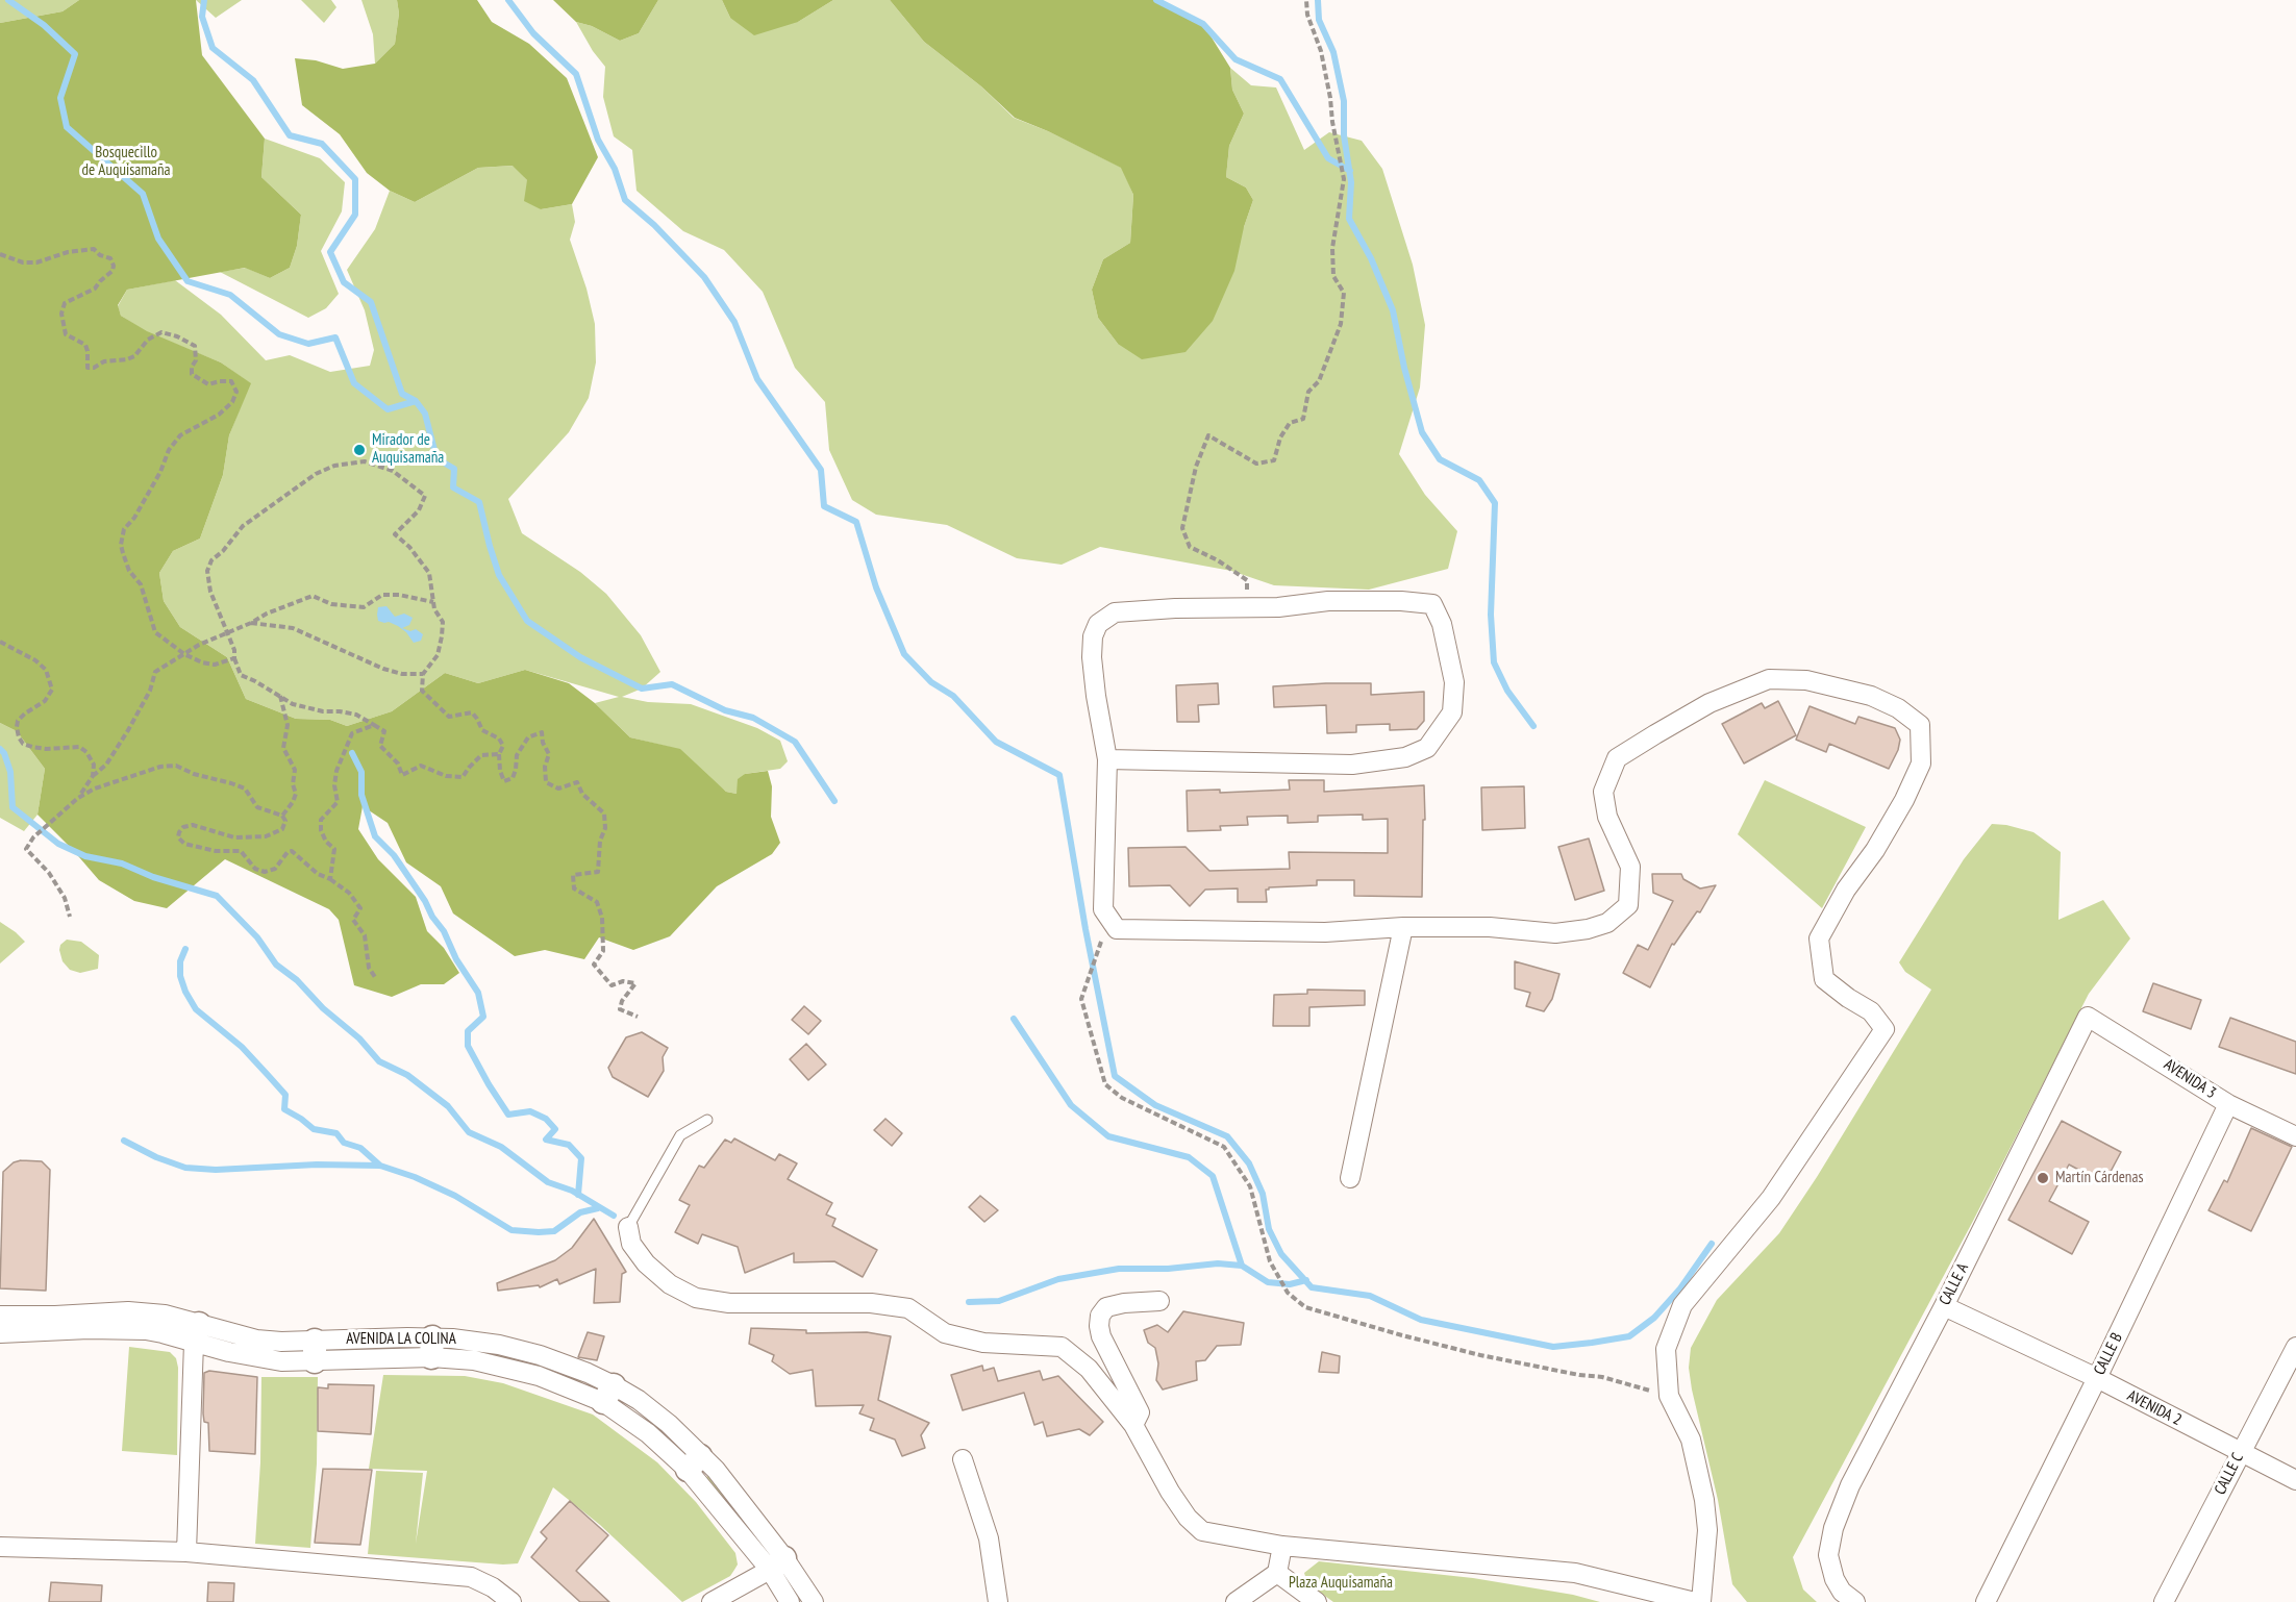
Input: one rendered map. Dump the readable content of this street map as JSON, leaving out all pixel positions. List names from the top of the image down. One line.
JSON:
{"streets":{"street":["AVENIDA 3","CALLE A","AVENIDA LA COLINA","CALLE B","AVENIDA 2","CALLE C"]},"crossings":[["AVENIDA 3","CALLE A"],["AVENIDA 3","CALLE B"],["CALLE A","AVENIDA 2"],["CALLE B","AVENIDA 2"],["AVENIDA 2","CALLE C"]],"parks":["Bosquecillo de Auquisamaña","Plaza Auquisamaña"],"places":["Mirador de Auquisamaña","Martín Cárdenas"]}
